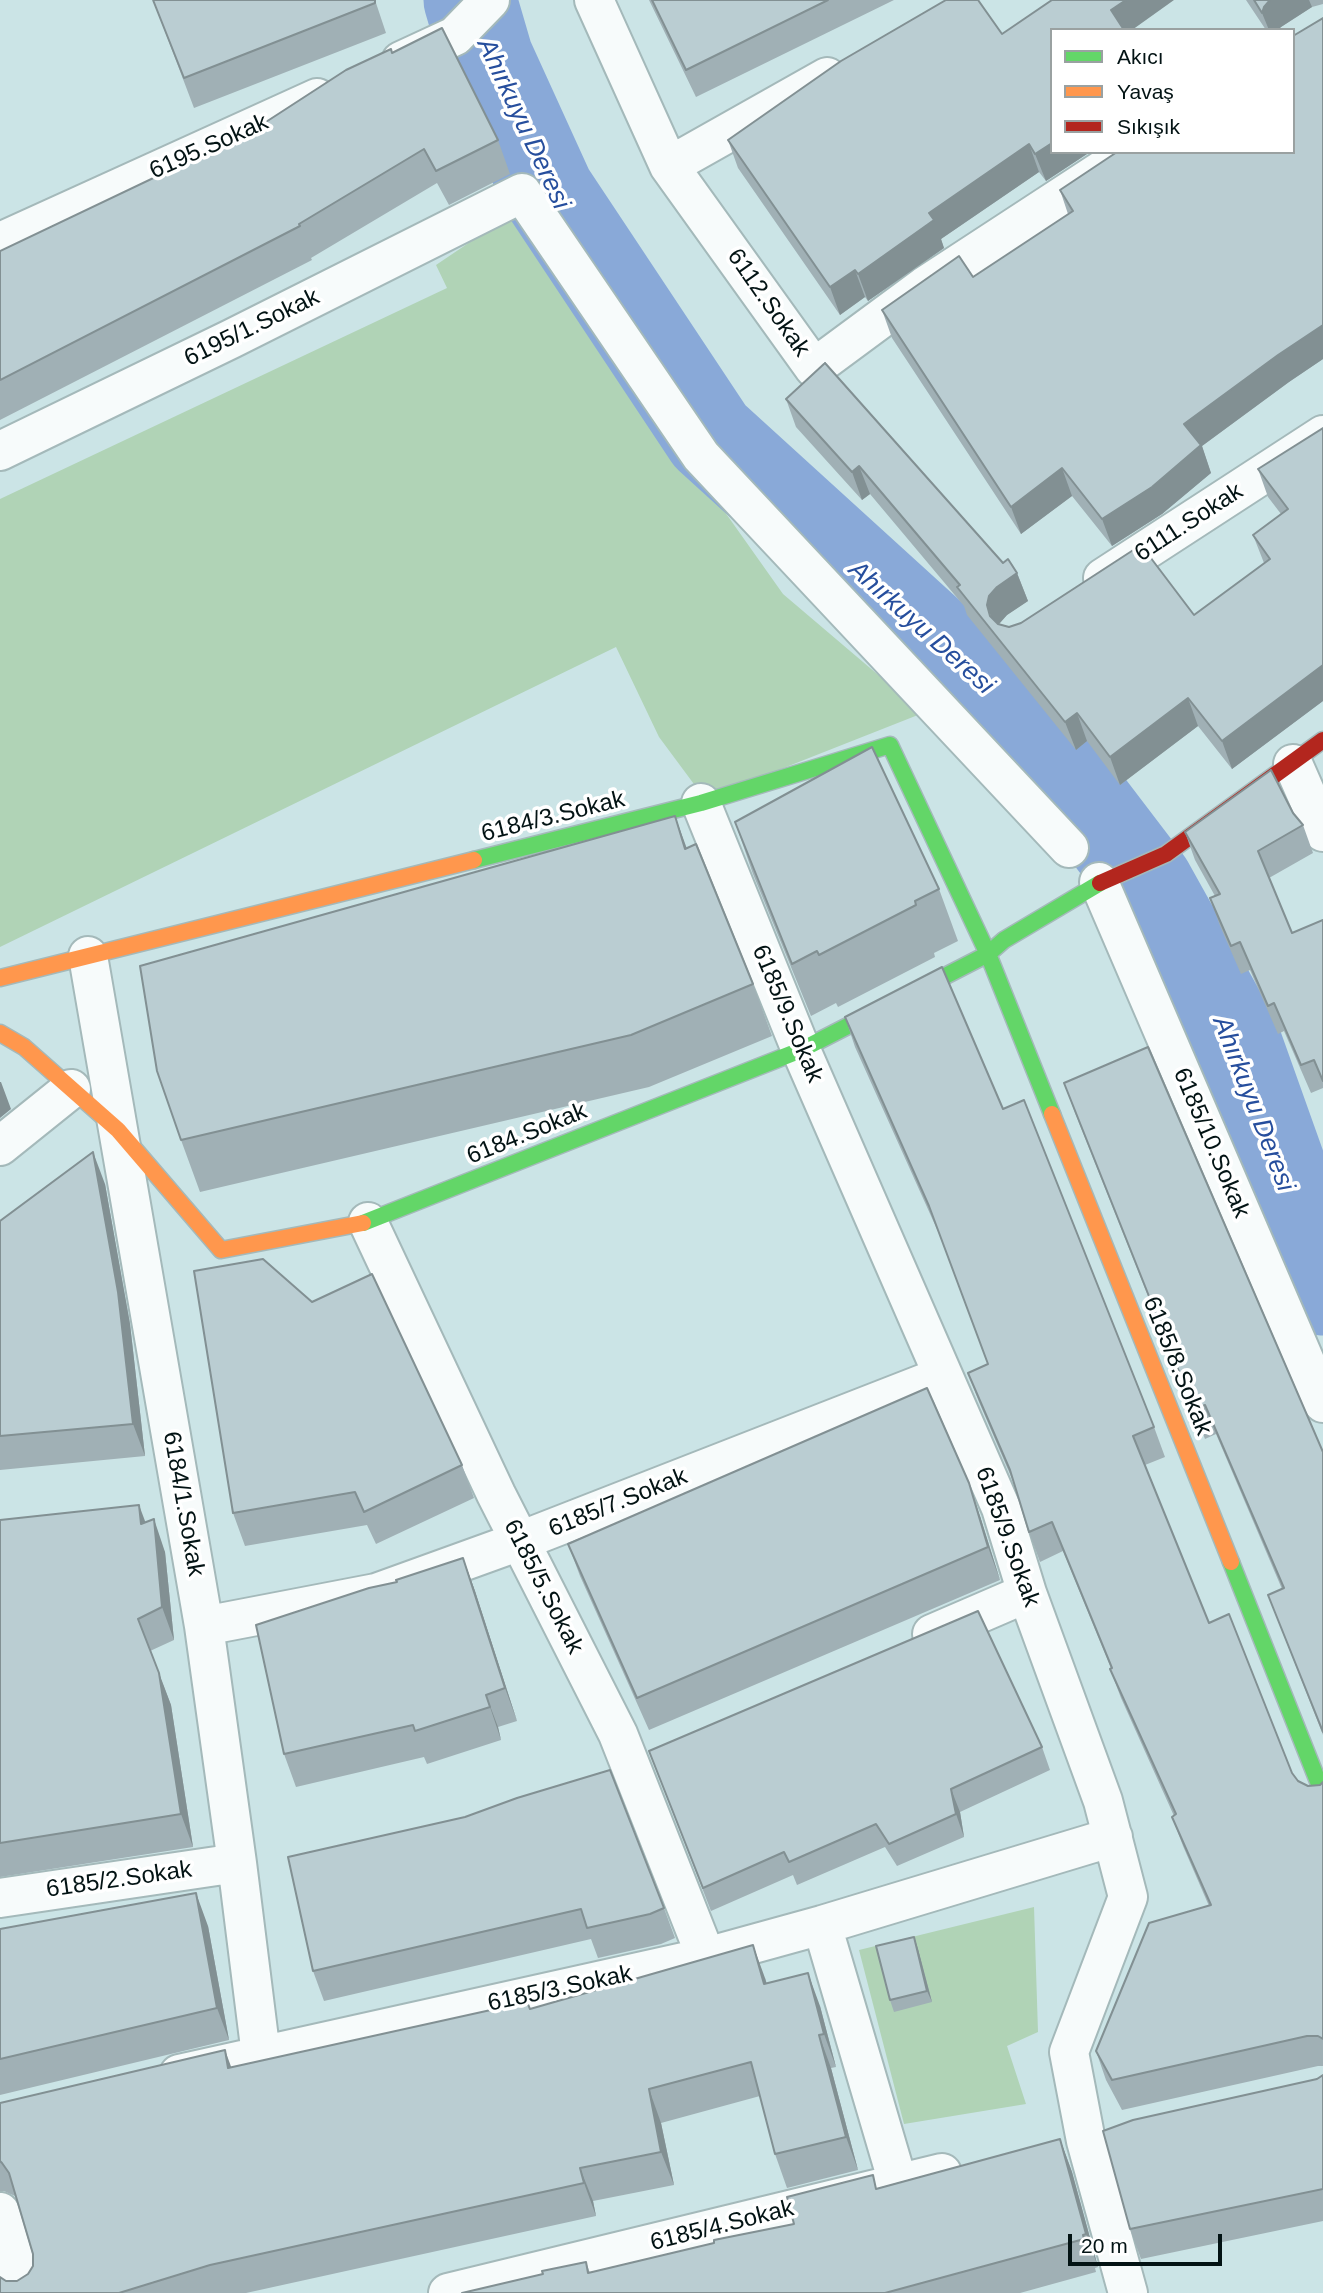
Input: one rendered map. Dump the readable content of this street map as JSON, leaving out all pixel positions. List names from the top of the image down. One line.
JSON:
{"streets":{"street":["6195.Sokak","6112.Sokak","6195/1.Sokak","6111.Sokak","6184/3.Sokak","6185/9.Sokak","6184.Sokak","6185/10.Sokak","6185/8.Sokak","6185/7.Sokak","6184/1.Sokak","6185/5.Sokak","6185/2.Sokak","6185/3.Sokak","6185/4.Sokak"]},"crossings":[["6184/3.Sokak","6185/9.Sokak"],["6184/3.Sokak","6184.Sokak"],["6184/3.Sokak","6185/8.Sokak"],["6184/3.Sokak","6184/1.Sokak"],["6185/9.Sokak","6184.Sokak"],["6185/9.Sokak","6185/7.Sokak"],["6185/9.Sokak","6185/3.Sokak"],["6184.Sokak","6185/10.Sokak"],["6184.Sokak","6185/8.Sokak"],["6184.Sokak","6184/1.Sokak"],["6184.Sokak","6185/5.Sokak"],["6185/7.Sokak","6184/1.Sokak"],["6185/7.Sokak","6185/5.Sokak"],["6184/1.Sokak","6185/2.Sokak"],["6184/1.Sokak","6185/3.Sokak"],["6185/5.Sokak","6185/3.Sokak"]],"water":["Ahırkuyu Deresi"],"legend":["Akıcı","Yavaş","Sıkışık"],"scale_bar":"20 m"}
